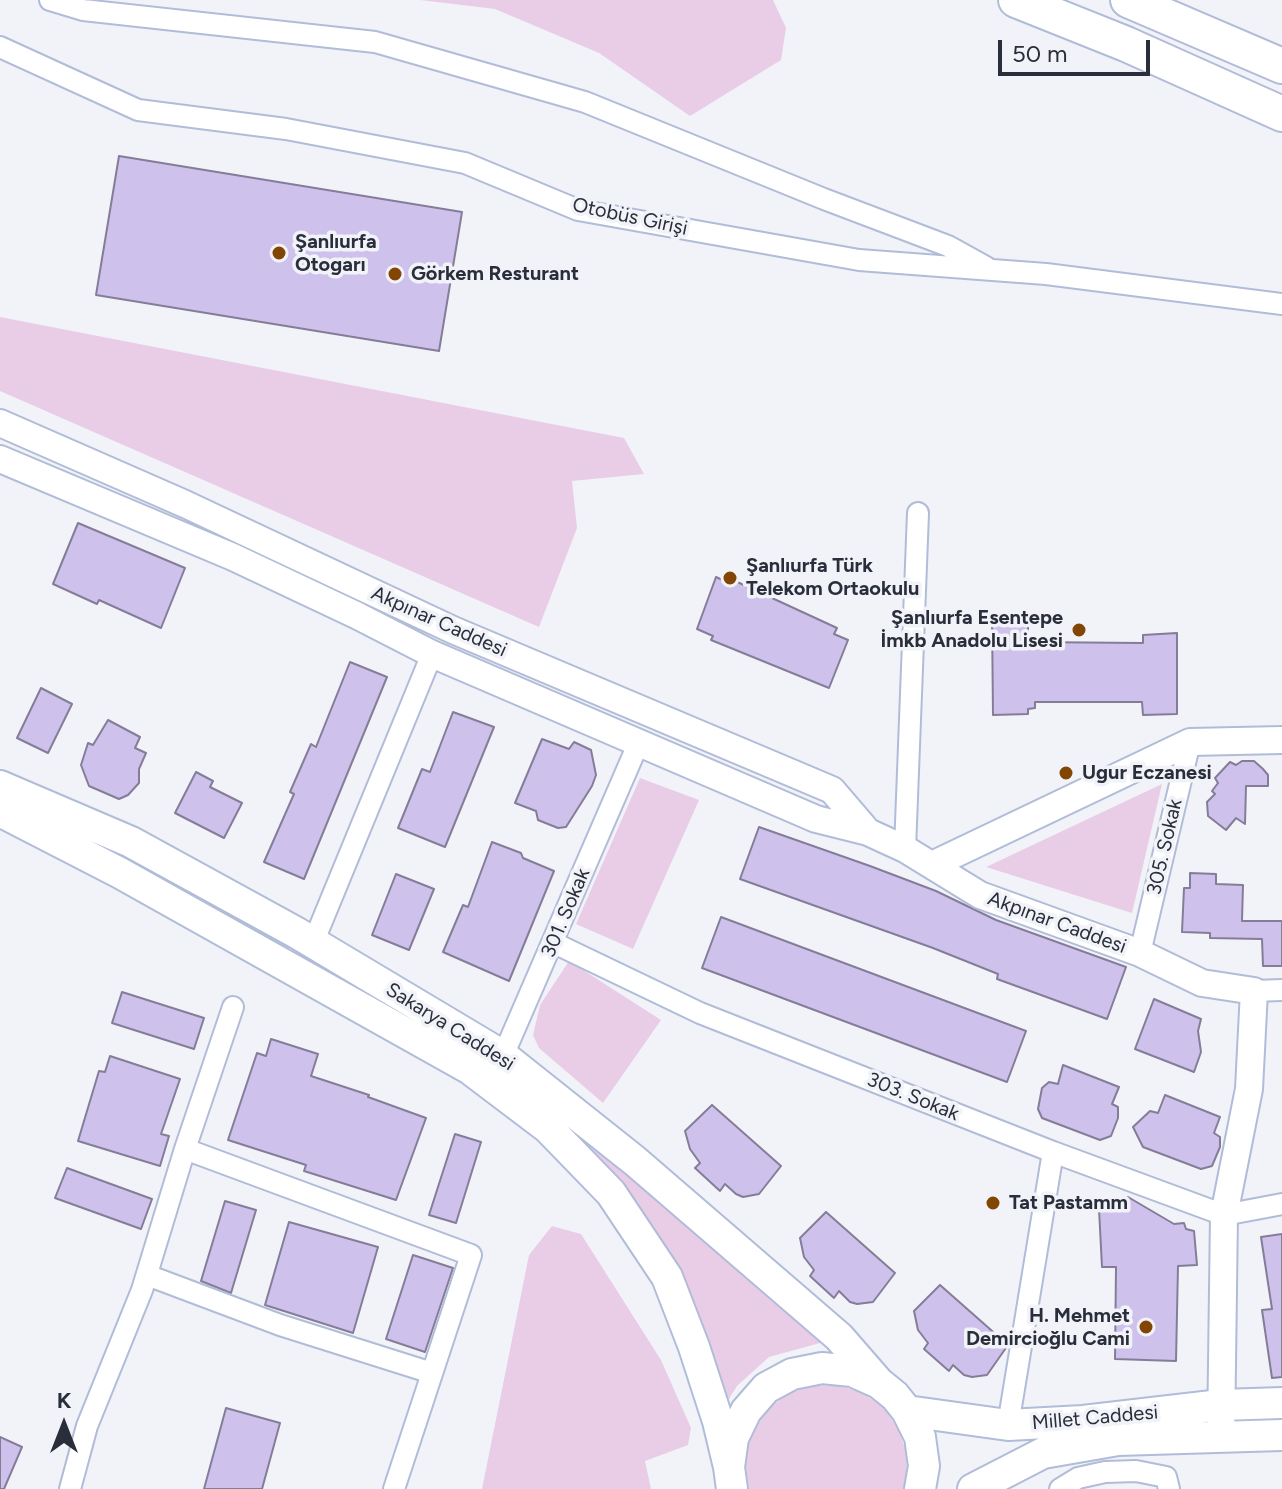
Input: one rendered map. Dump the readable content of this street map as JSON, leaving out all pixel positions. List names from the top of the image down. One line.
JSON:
{"streets":{"main road":["Sakarya Caddesi","Millet Caddesi"],"street":["Otobüs Girişi","Akpınar Caddesi","305. Sokak","301. Sokak","303. Sokak"]},"crossings":[["Akpınar Caddesi","305. Sokak"],["Akpınar Caddesi","301. Sokak"],["301. Sokak","Sakarya Caddesi"],["301. Sokak","303. Sokak"],["Sakarya Caddesi","Millet Caddesi"]],"places":["Şanlıurfa Otogarı","Görkem Resturant","Şanlıurfa Türk Telekom Ortaokulu","Şanlıurfa Esentepe İmkb Anadolu Lisesi","Ugur Eczanesi","Tat Pastamm","H. Mehmet Demircioğlu Cami"],"scale_bar":"50 m","north":"top"}
